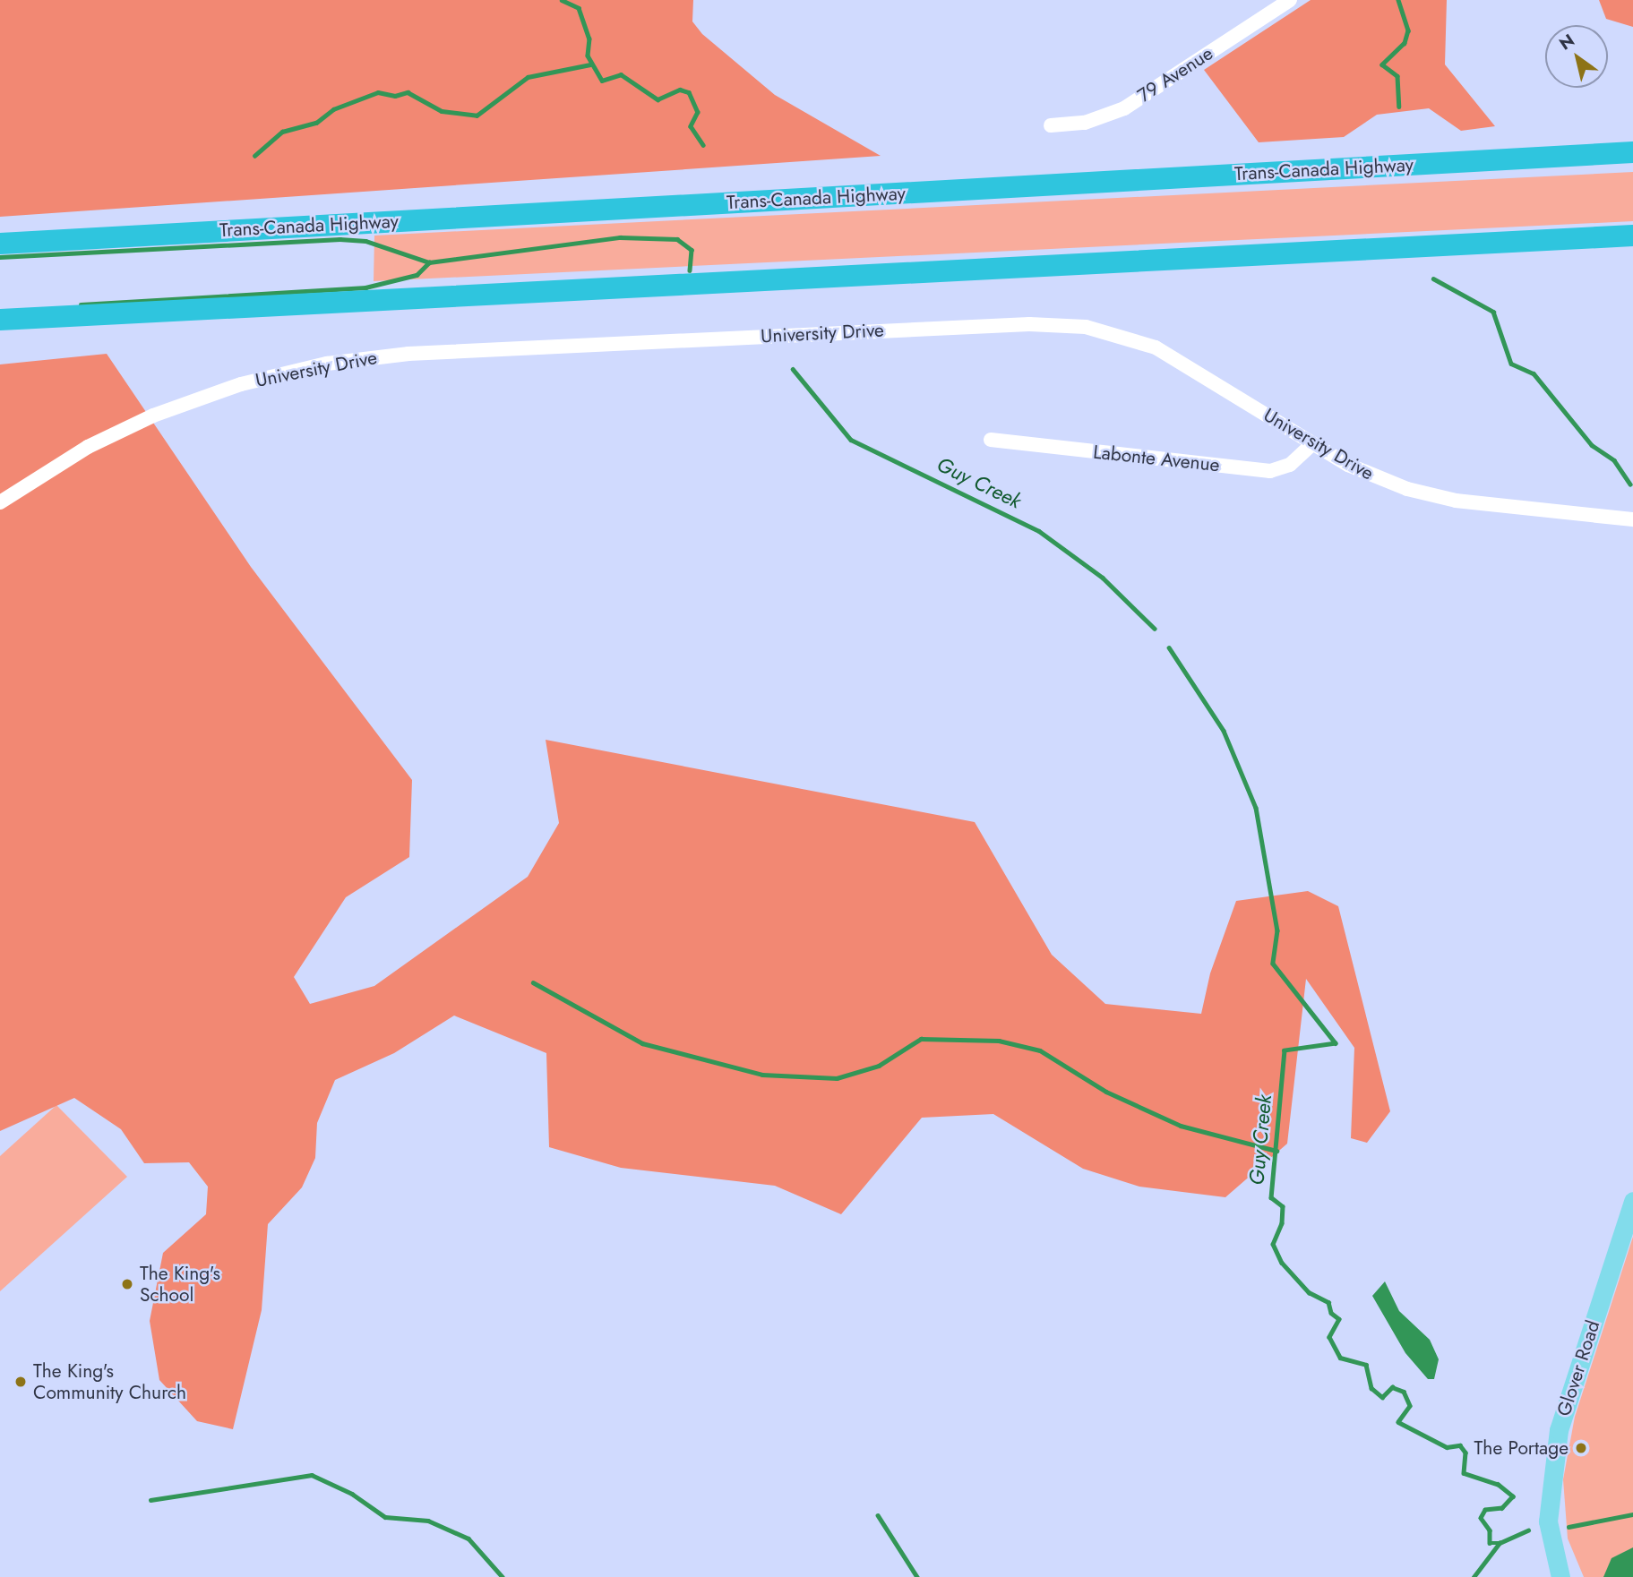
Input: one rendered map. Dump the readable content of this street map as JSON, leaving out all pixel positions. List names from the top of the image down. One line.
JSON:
{"streets":{"highway":["Trans-Canada Highway"],"main road":["Glover Road"],"street":["79 Avenue","University Drive","Labonte Avenue"]},"crossings":[["University Drive","Labonte Avenue"]],"water":["Guy Creek"],"places":["The King's School","The King's Community Church","The Portage"],"north":"top left"}
